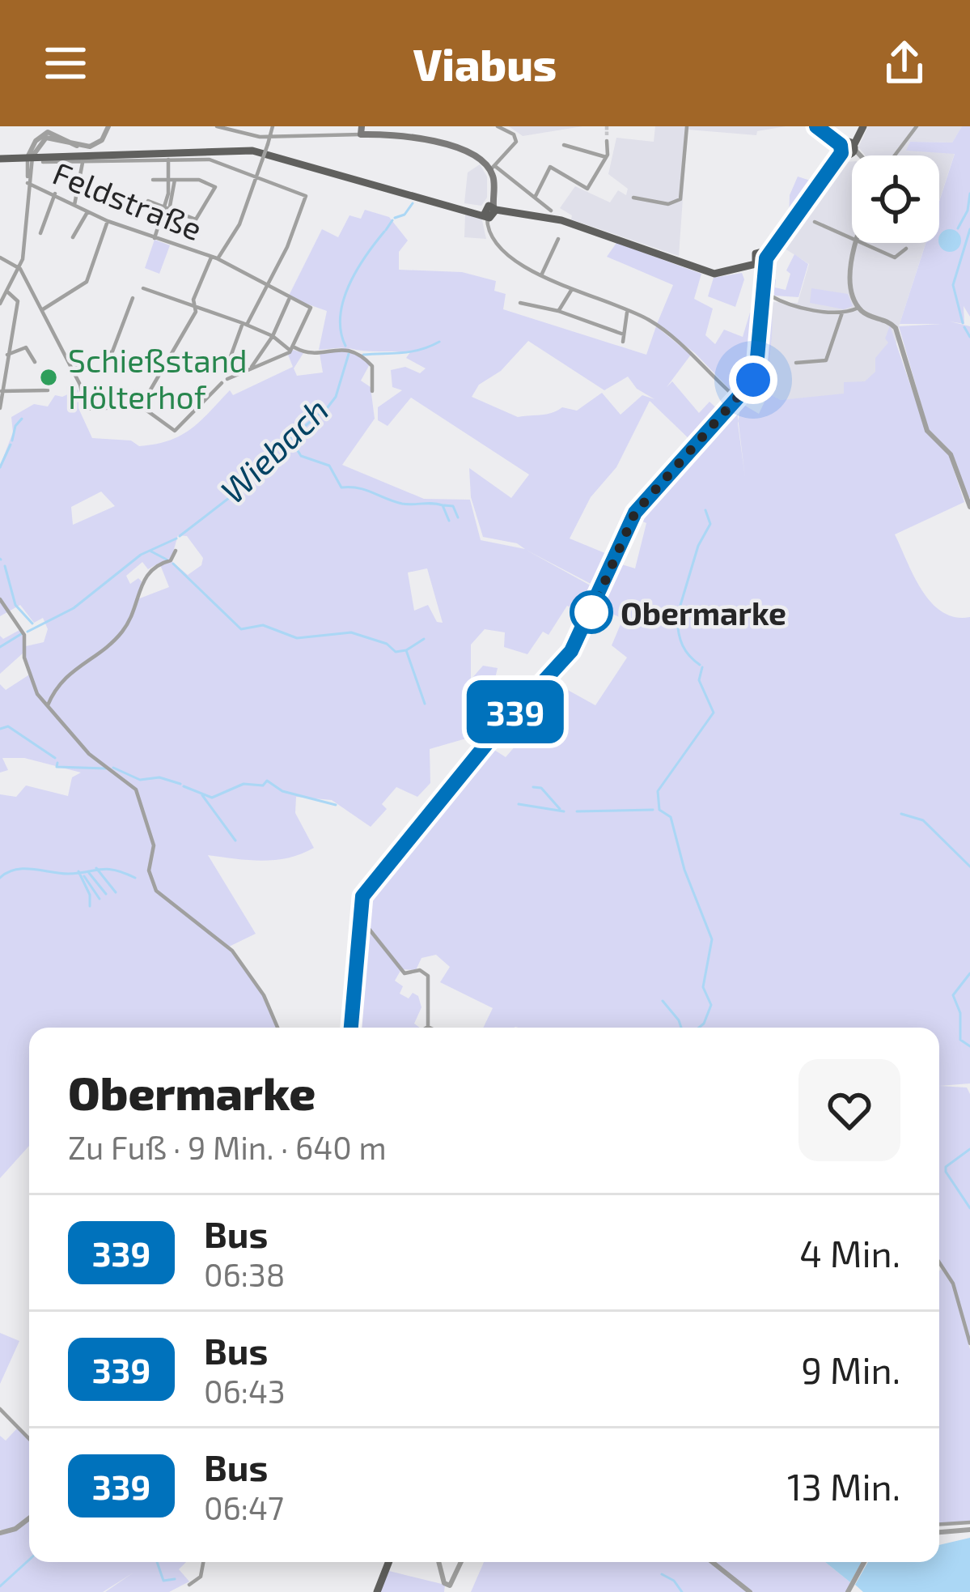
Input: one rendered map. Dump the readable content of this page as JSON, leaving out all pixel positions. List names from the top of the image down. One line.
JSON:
{"streets":{"street":["Feldstraße"]},"water":["Wiebach"],"places":["Schießstand Hölterhof","Obermarke"],"lines":["bus line 339"],"page":{"header":"Viabus","on_map":"339","heading":["Obermarke","Zu Fuß · 9 Min. · 640 m"],"list":[{"mark":"339","name":"Bus","note":"06:38","value":"4 Min."},{"mark":"339","name":"Bus","note":"06:43","value":"9 Min."},{"mark":"339","name":"Bus","note":"06:47","value":"13 Min."}]}}
